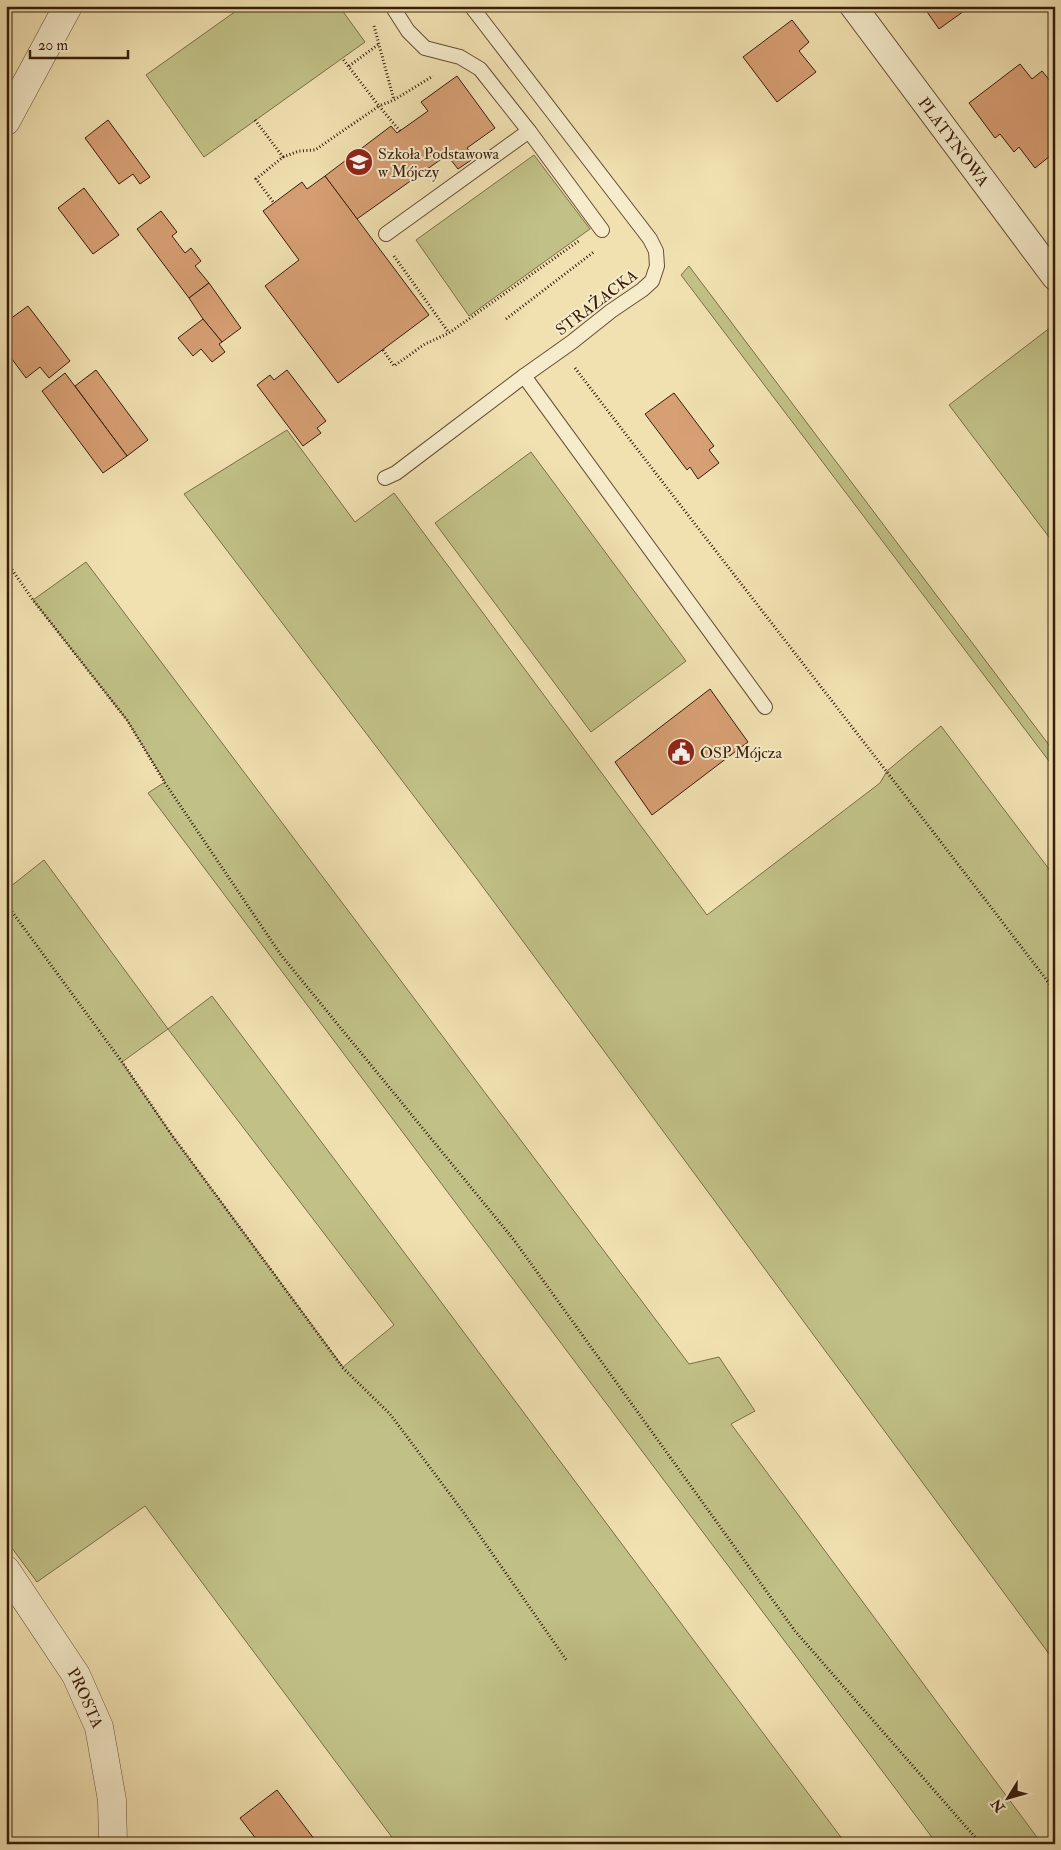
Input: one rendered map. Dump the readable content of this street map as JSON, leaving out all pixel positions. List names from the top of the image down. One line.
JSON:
{"streets":{"street":["PLATYNOWA","PROSTA"],"lane":["STRAŻACKA"]},"places":{"school or university":["Szkoła Podstawowa w Mójczy"],"public building":["OSP Mójcza"]},"scale_bar":"20 m","north":"bottom left"}
